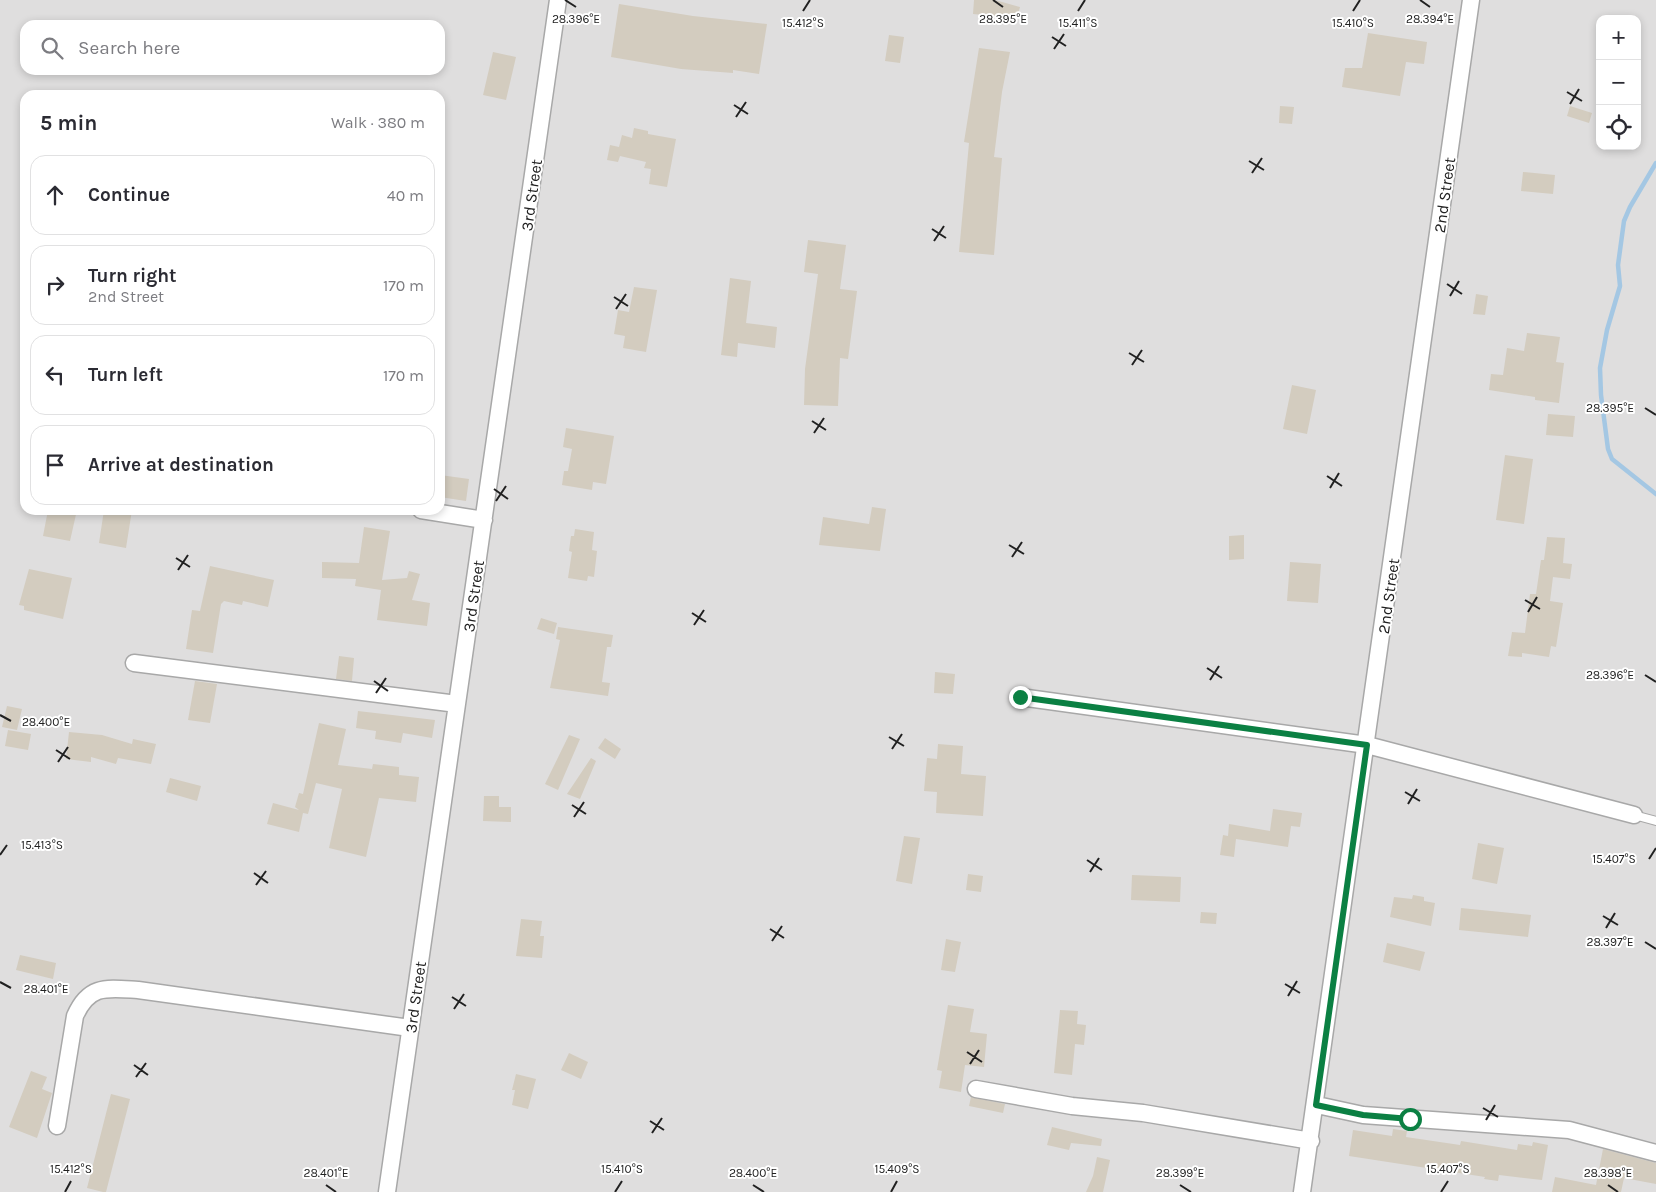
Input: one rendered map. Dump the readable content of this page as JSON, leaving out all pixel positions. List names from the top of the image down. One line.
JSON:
{"streets":{"street":["3rd Street","2nd Street"]},"page":{"map_buttons":["+","−"],"search":"Search here","heading":["5 min","Walk · 380 m"],"list":[["Continue","40 m"],["Turn right","2nd Street","170 m"],["Turn left","170 m"],"Arrive at destination"]},"coordinates":["28.396°E","28.395°E","28.394°E","15.412°S","15.411°S","15.410°S","28.400°E","15.413°S","15.407°S","28.397°E","28.401°E","15.409°S","28.399°E","28.398°E"]}
